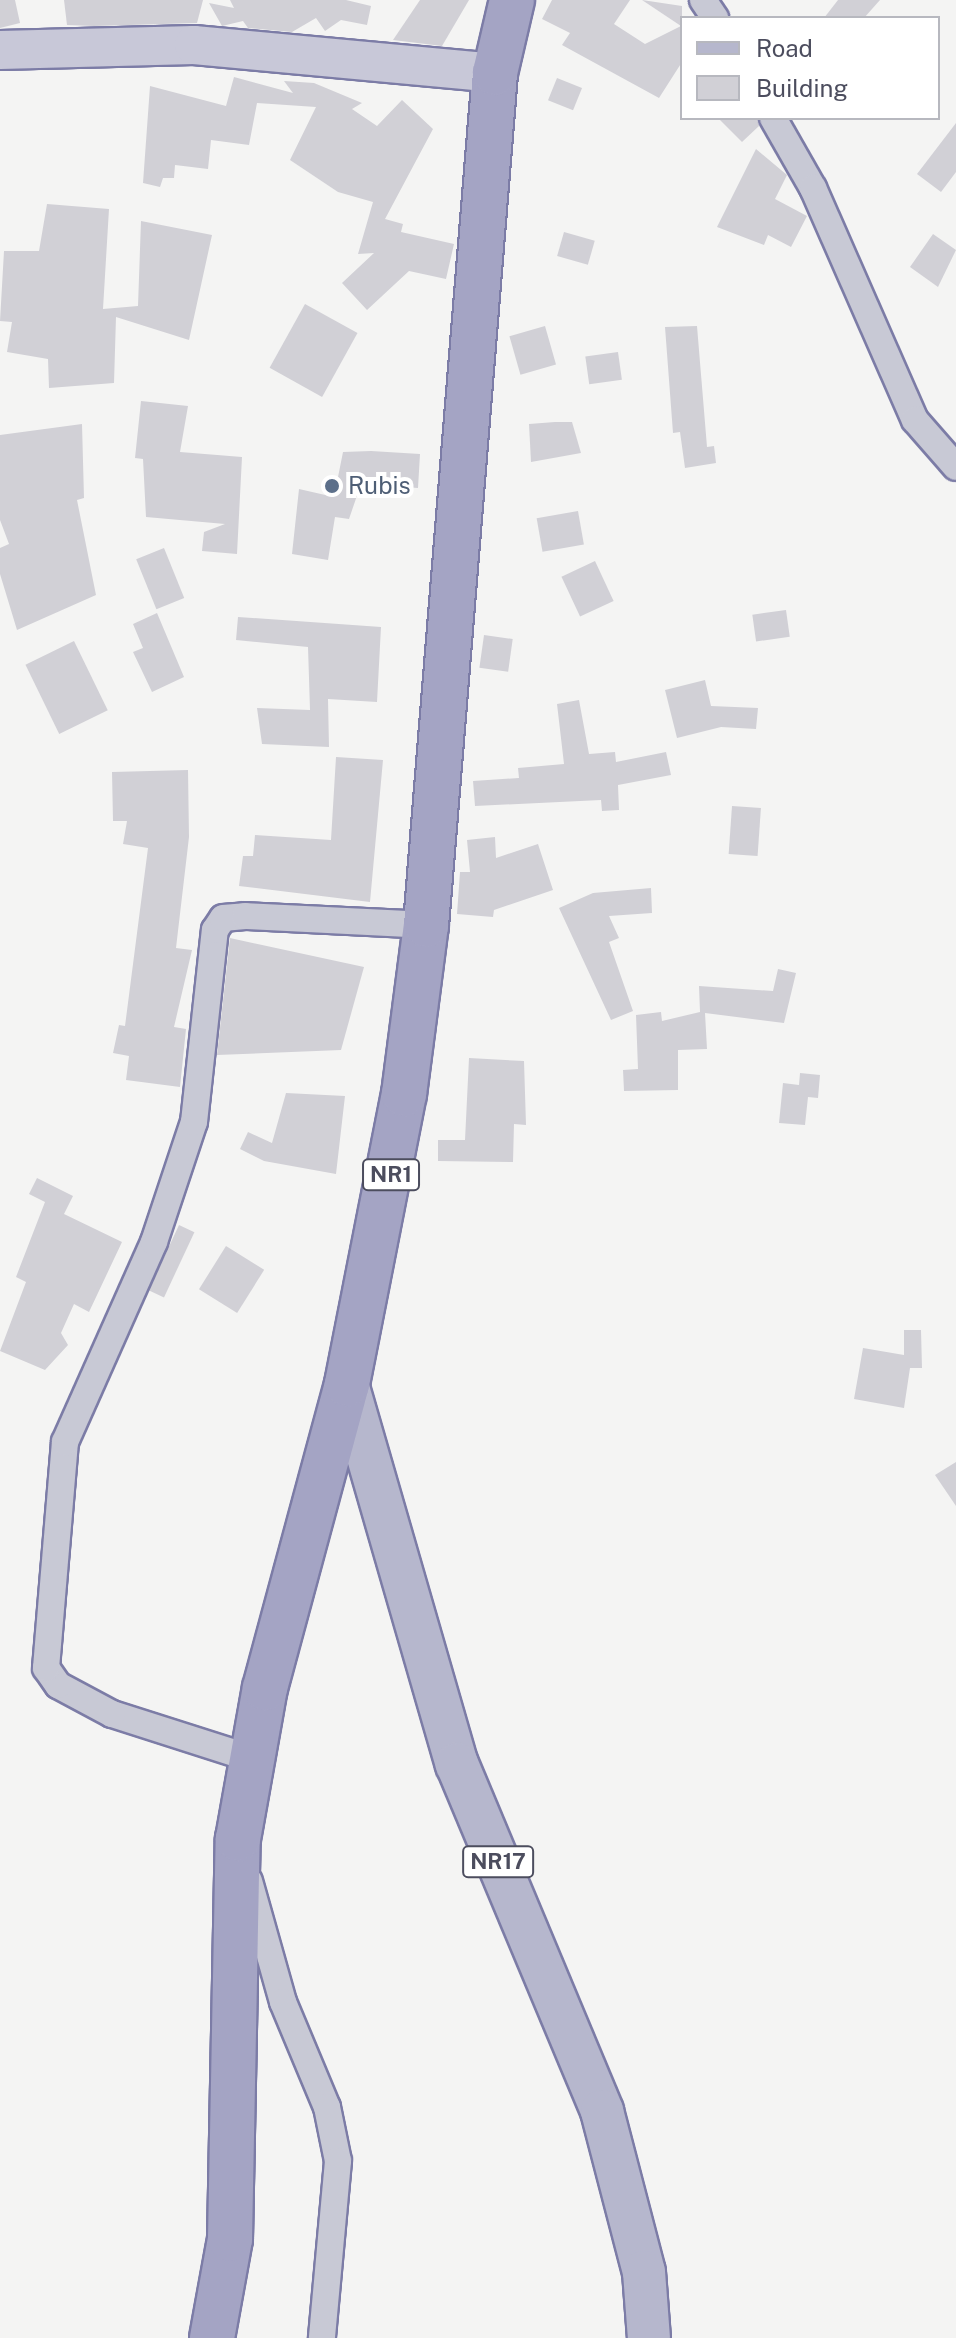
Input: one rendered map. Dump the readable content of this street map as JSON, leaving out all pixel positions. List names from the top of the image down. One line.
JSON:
{"streets":{"highway":["NR1"],"main road":["NR17"]},"crossings":[["NR1","NR17"]],"places":["Rubis"],"legend":["Road","Building"]}
